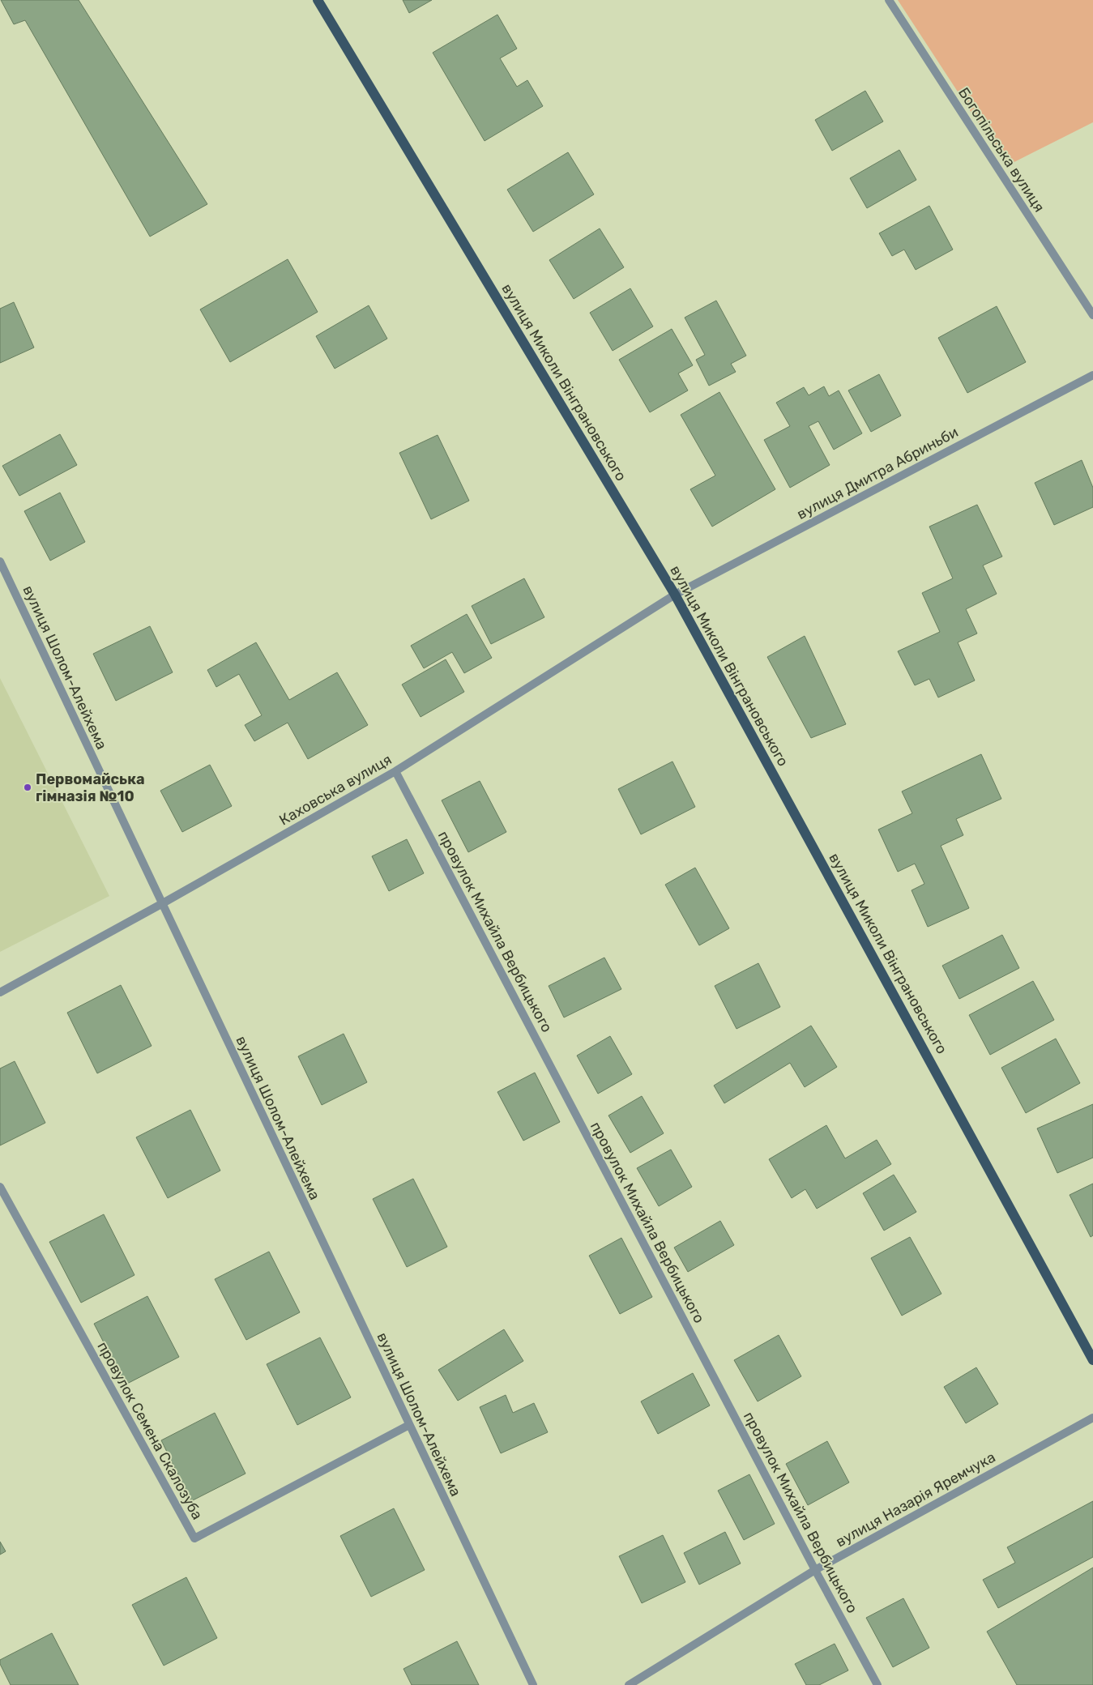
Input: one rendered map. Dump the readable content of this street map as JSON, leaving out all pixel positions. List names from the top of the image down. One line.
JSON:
{"streets":{"main road":["вулиця Миколи Вінграновського"],"street":["Богопільська вулиця","вулиця Дмитра Абриньби","вулиця Шолом-Алейхема","Каховська вулиця","провулок Михайла Вербицького","провулок Семена Скалозуба","вулиця Назарія Яремчука"]},"crossings":[["вулиця Миколи Вінграновського","вулиця Дмитра Абриньби"],["вулиця Миколи Вінграновського","Каховська вулиця"],["вулиця Дмитра Абриньби","Каховська вулиця"],["вулиця Шолом-Алейхема","Каховська вулиця"],["вулиця Шолом-Алейхема","провулок Семена Скалозуба"],["Каховська вулиця","провулок Михайла Вербицького"],["провулок Михайла Вербицького","вулиця Назарія Яремчука"]],"places":["Первомайська гімназія №10"]}
